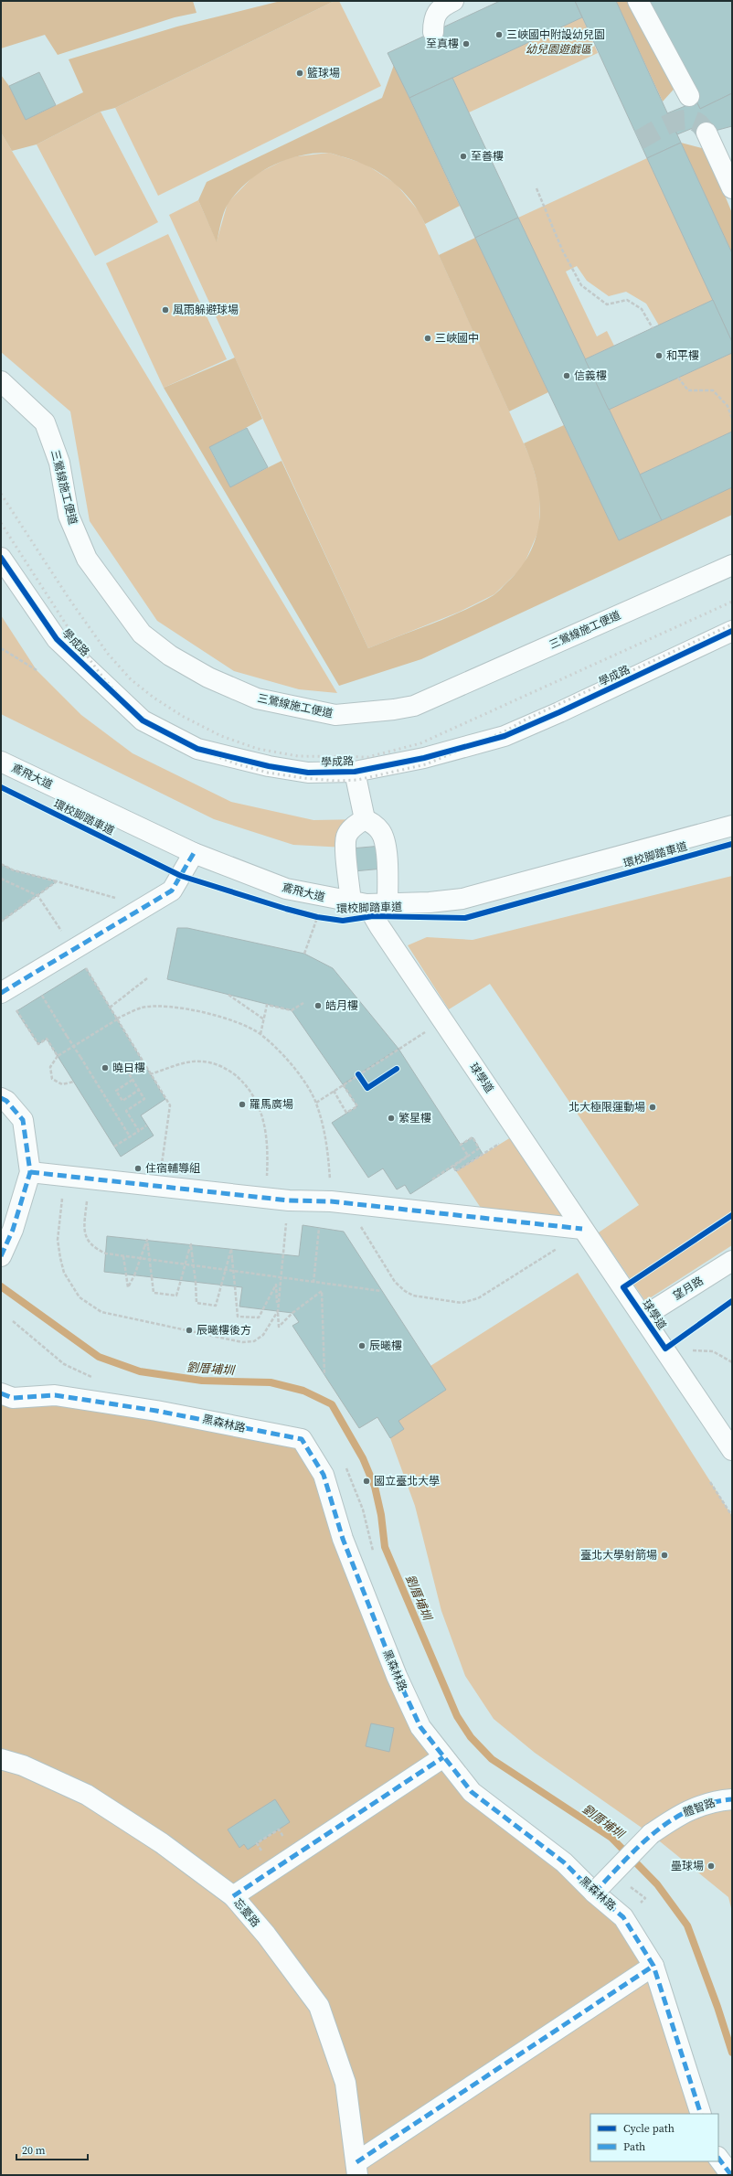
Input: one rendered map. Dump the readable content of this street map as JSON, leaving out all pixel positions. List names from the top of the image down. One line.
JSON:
{"streets":{"street":["三鶯線施工便道","學成路","鳶飛大道","球學道","望月路","黑森林路","體智路","忘憂路"],"cycle path":["環校脚踏車道"]},"crossings":[["鳶飛大道","球學道"],["球學道","望月路"],["黑森林路","體智路"]],"water":["劉厝埔圳"],"parks":["幼兒園遊戲區"],"places":["三峽國中附設幼兒園","至真樓","籃球場","至善樓","風雨躲避球場","三峽國中","和平樓","信義樓","皓月樓","曉日樓","羅馬廣場","北大極限運動場","繁星樓","住宿輔導組","辰曦樓後方","辰曦樓","國立臺北大學","臺北大學射箭場","壘球場"],"legend":["Cycle path","Path"],"scale_bar":"20 m"}
